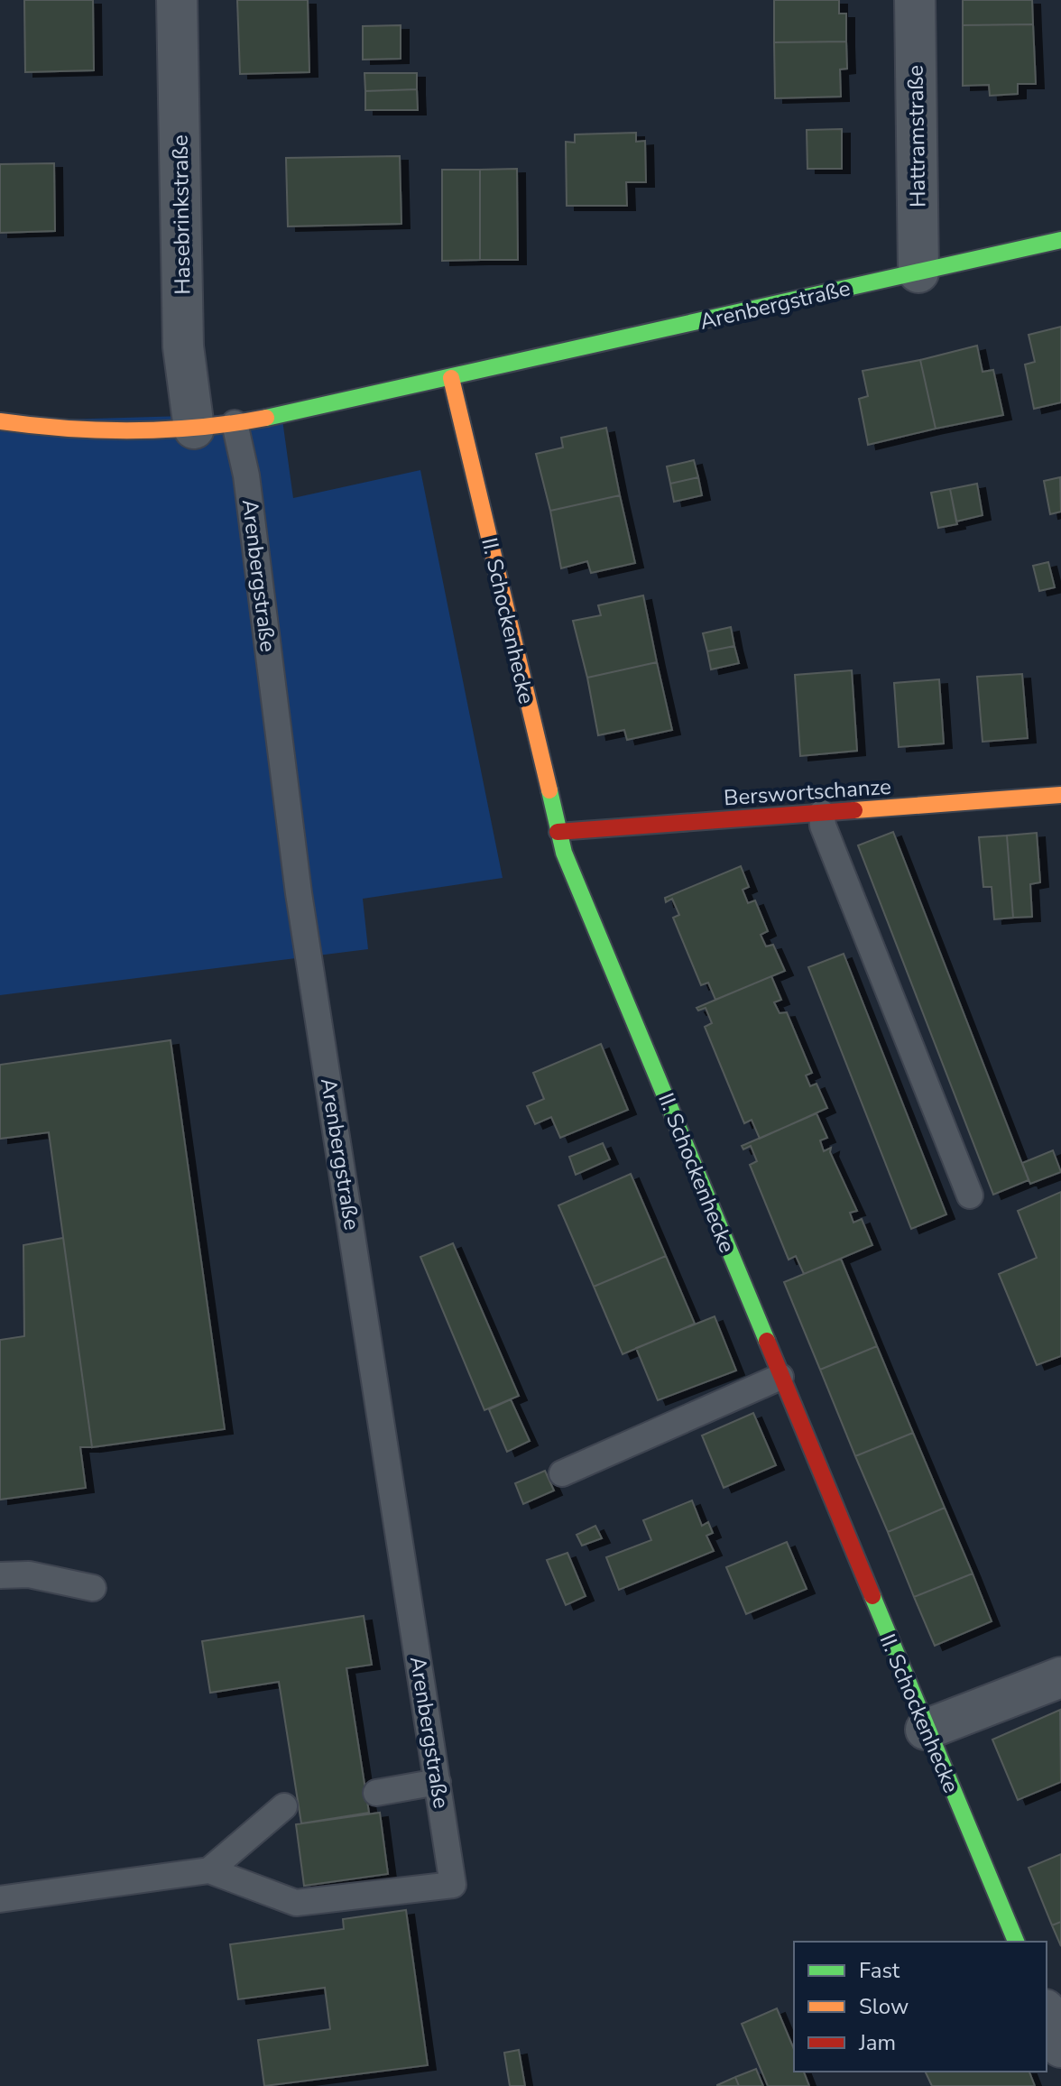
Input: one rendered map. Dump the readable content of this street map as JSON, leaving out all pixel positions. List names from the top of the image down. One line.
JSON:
{"streets":{"street":["Hattramstraße","Hasebrinkstraße","Arenbergstraße","II. Schockenhecke","Berswortschanze"]},"crossings":[["Hattramstraße","Arenbergstraße"],["Hasebrinkstraße","Arenbergstraße"],["Arenbergstraße","II. Schockenhecke"],["II. Schockenhecke","Berswortschanze"]],"legend":["Fast","Slow","Jam"]}
